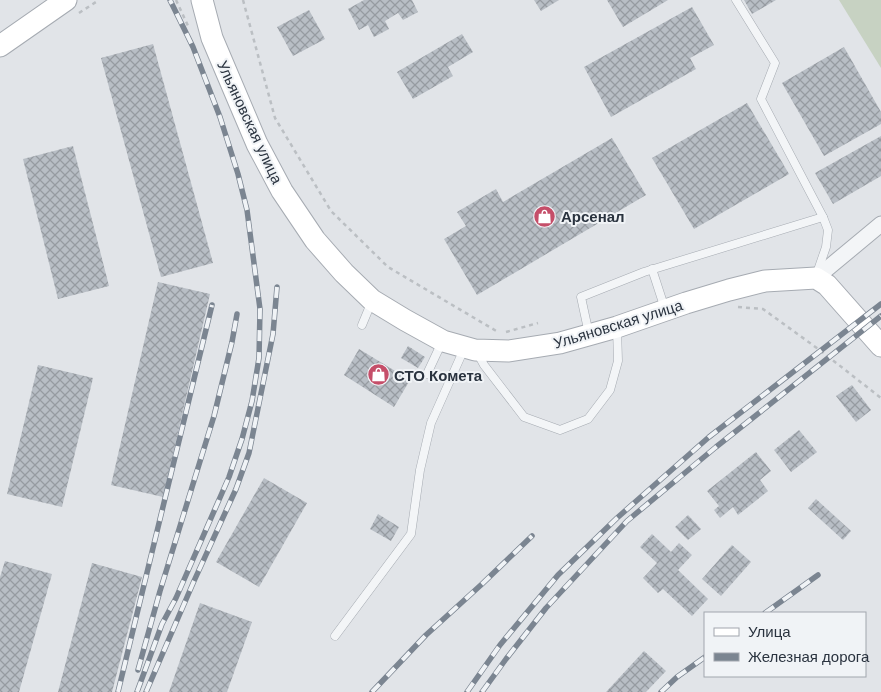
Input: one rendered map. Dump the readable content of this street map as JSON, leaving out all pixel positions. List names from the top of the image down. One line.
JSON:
{"streets":{"main road":["Ульяновская улица"]},"places":{"shop":["Арсенал","СТО Комета"]},"legend":["Улица","Железная дорога"]}
